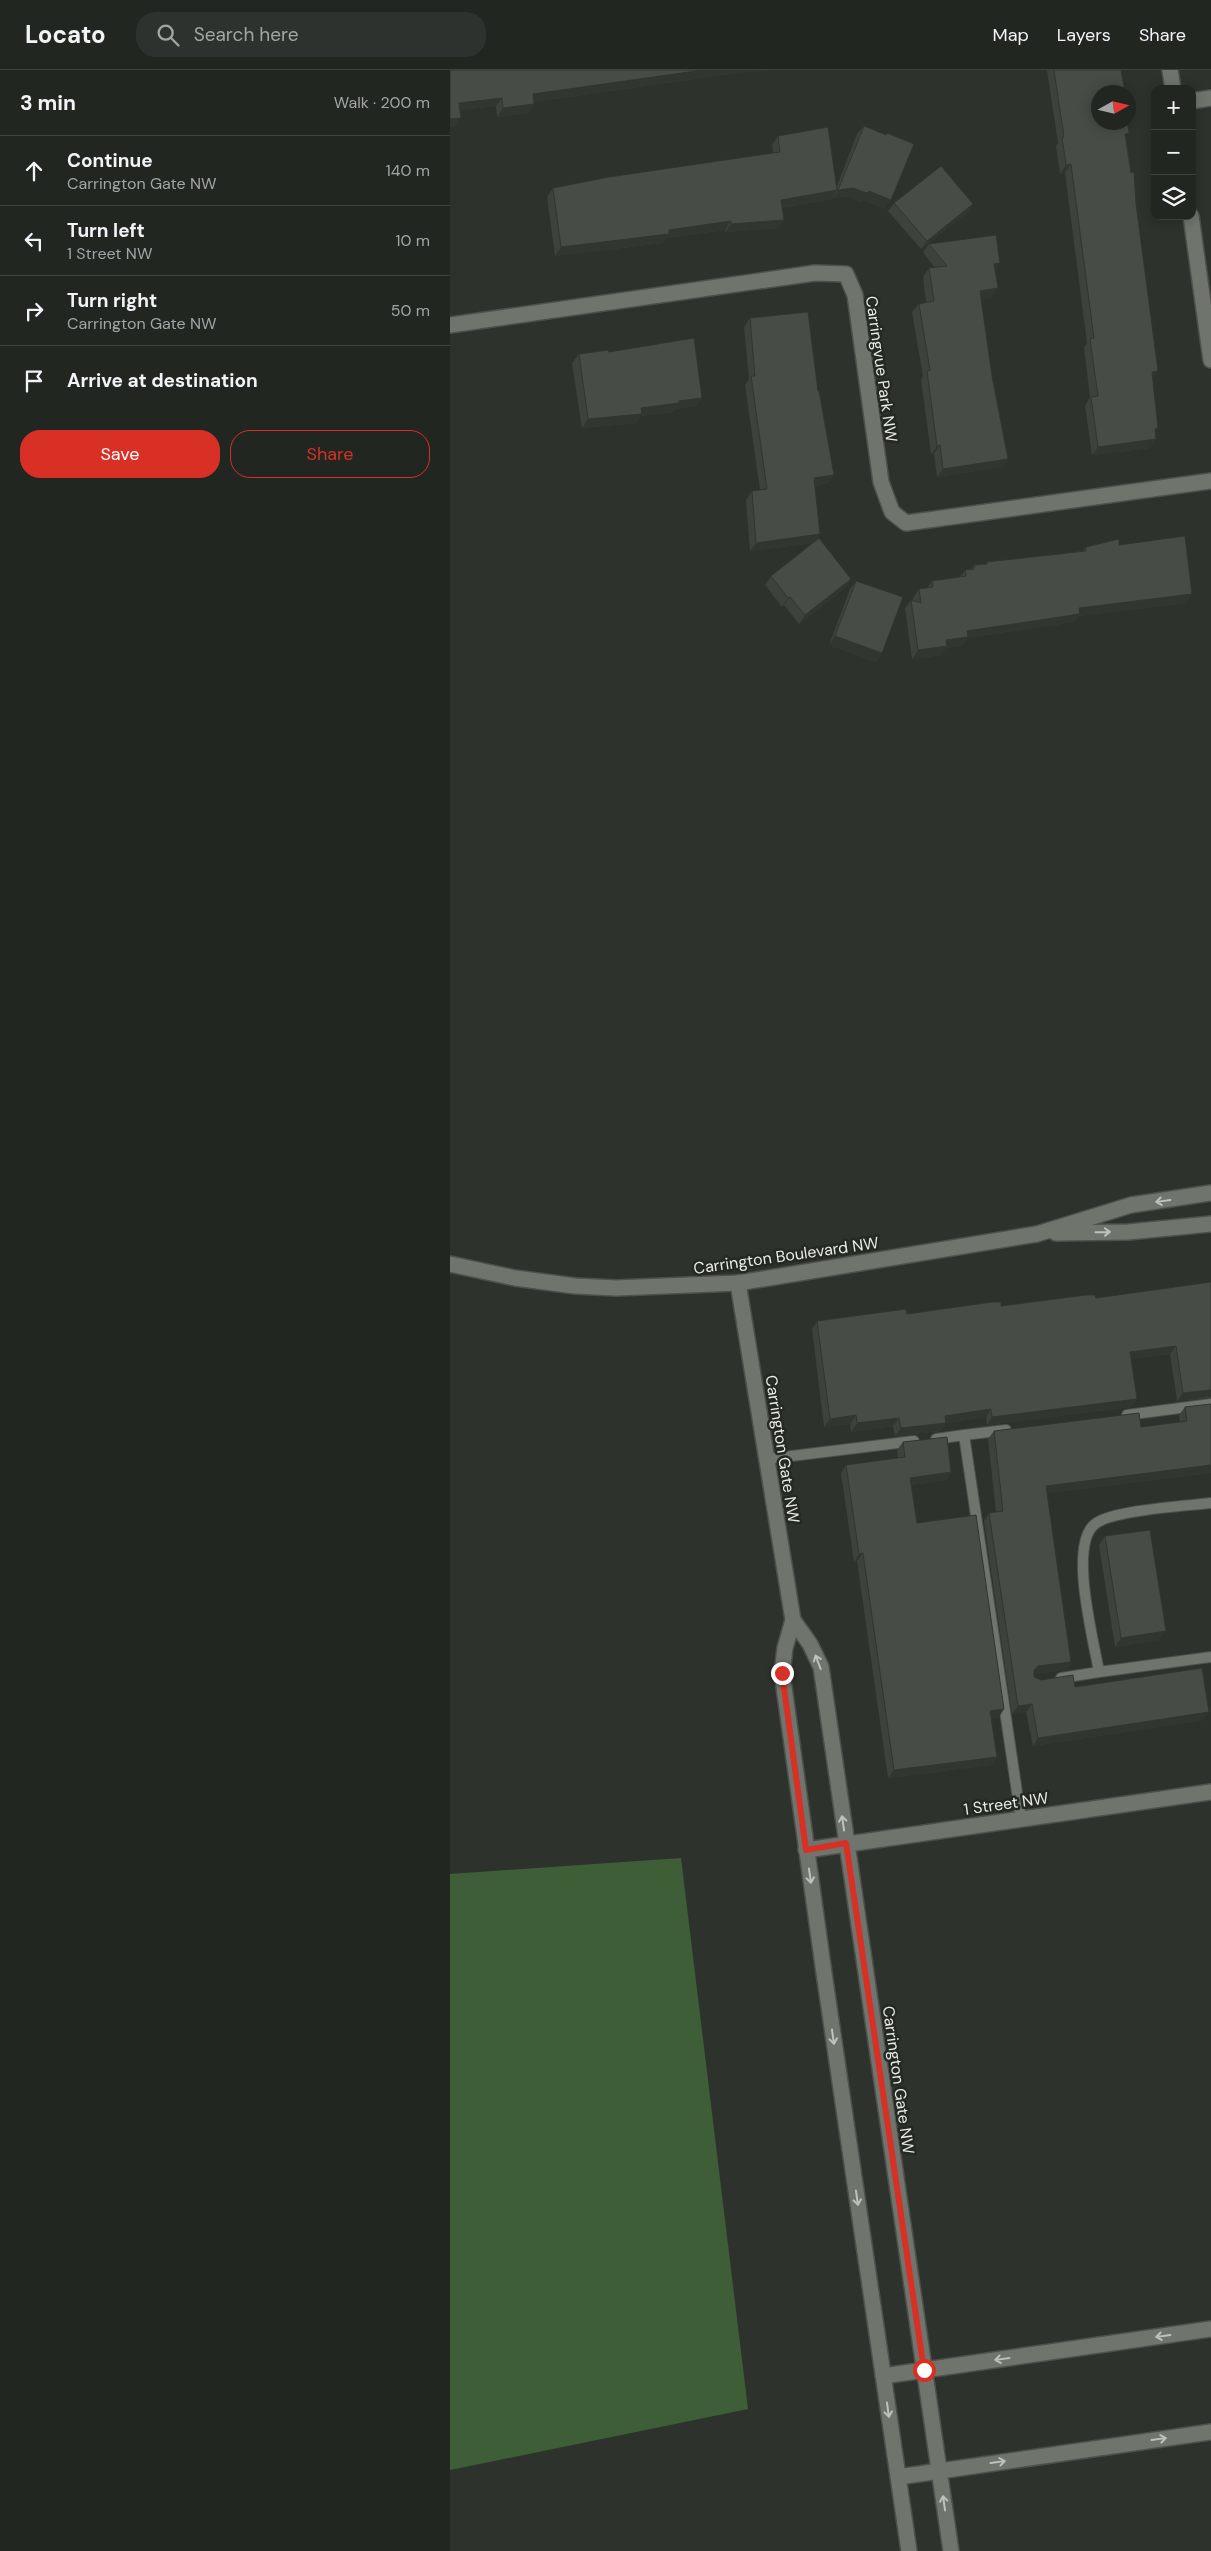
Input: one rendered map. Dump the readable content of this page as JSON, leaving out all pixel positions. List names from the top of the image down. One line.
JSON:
{"streets":{"street":["Carringvue Park NW","Carrington Boulevard NW","Carrington Gate NW","1 Street NW"]},"crossings":[["Carrington Boulevard NW","Carrington Gate NW"],["Carrington Gate NW","1 Street NW"]],"north":"right","page":{"header":"Locato","search":"Search here","nav":["Map","Layers","Share"],"heading":["3 min","Walk · 200 m"],"map_buttons":["+","−"],"list":[["Continue","Carrington Gate NW","140 m"],["Turn left","1 Street NW","10 m"],["Turn right","Carrington Gate NW","50 m"],"Arrive at destination"],"buttons":["Save","Share"]}}
